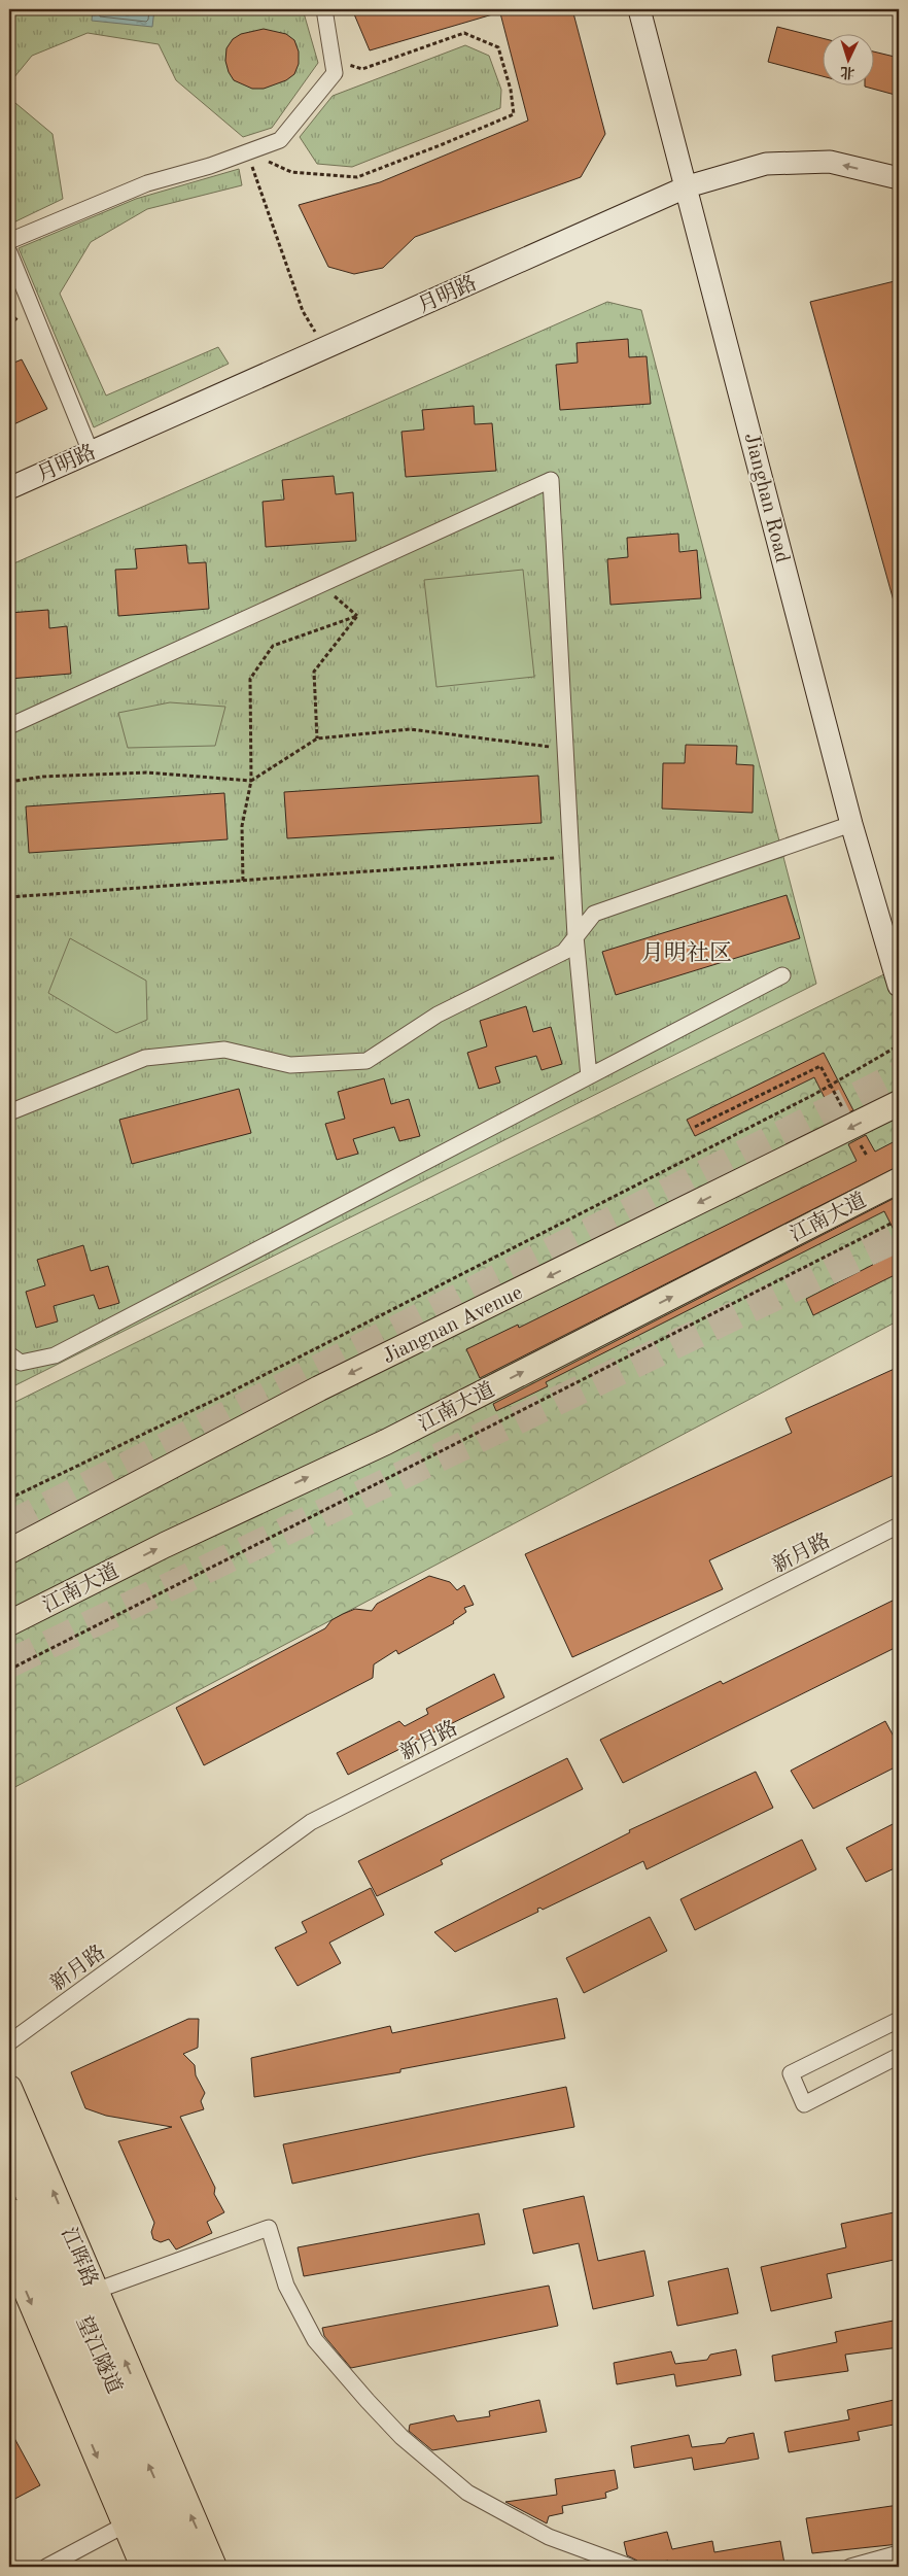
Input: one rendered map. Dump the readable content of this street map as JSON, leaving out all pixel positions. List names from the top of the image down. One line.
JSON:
{"streets":{"highway":["望江隧道"],"main road":["江南大道","Jiangnan Avenue","江晖路"],"street":["月明路","Jianghan Road","新月路"]},"crossings":[["月明路","Jianghan Road"]],"one_way":["江南大道","Jiangnan Avenue"],"districts":["月明社区"],"north":"bottom"}
